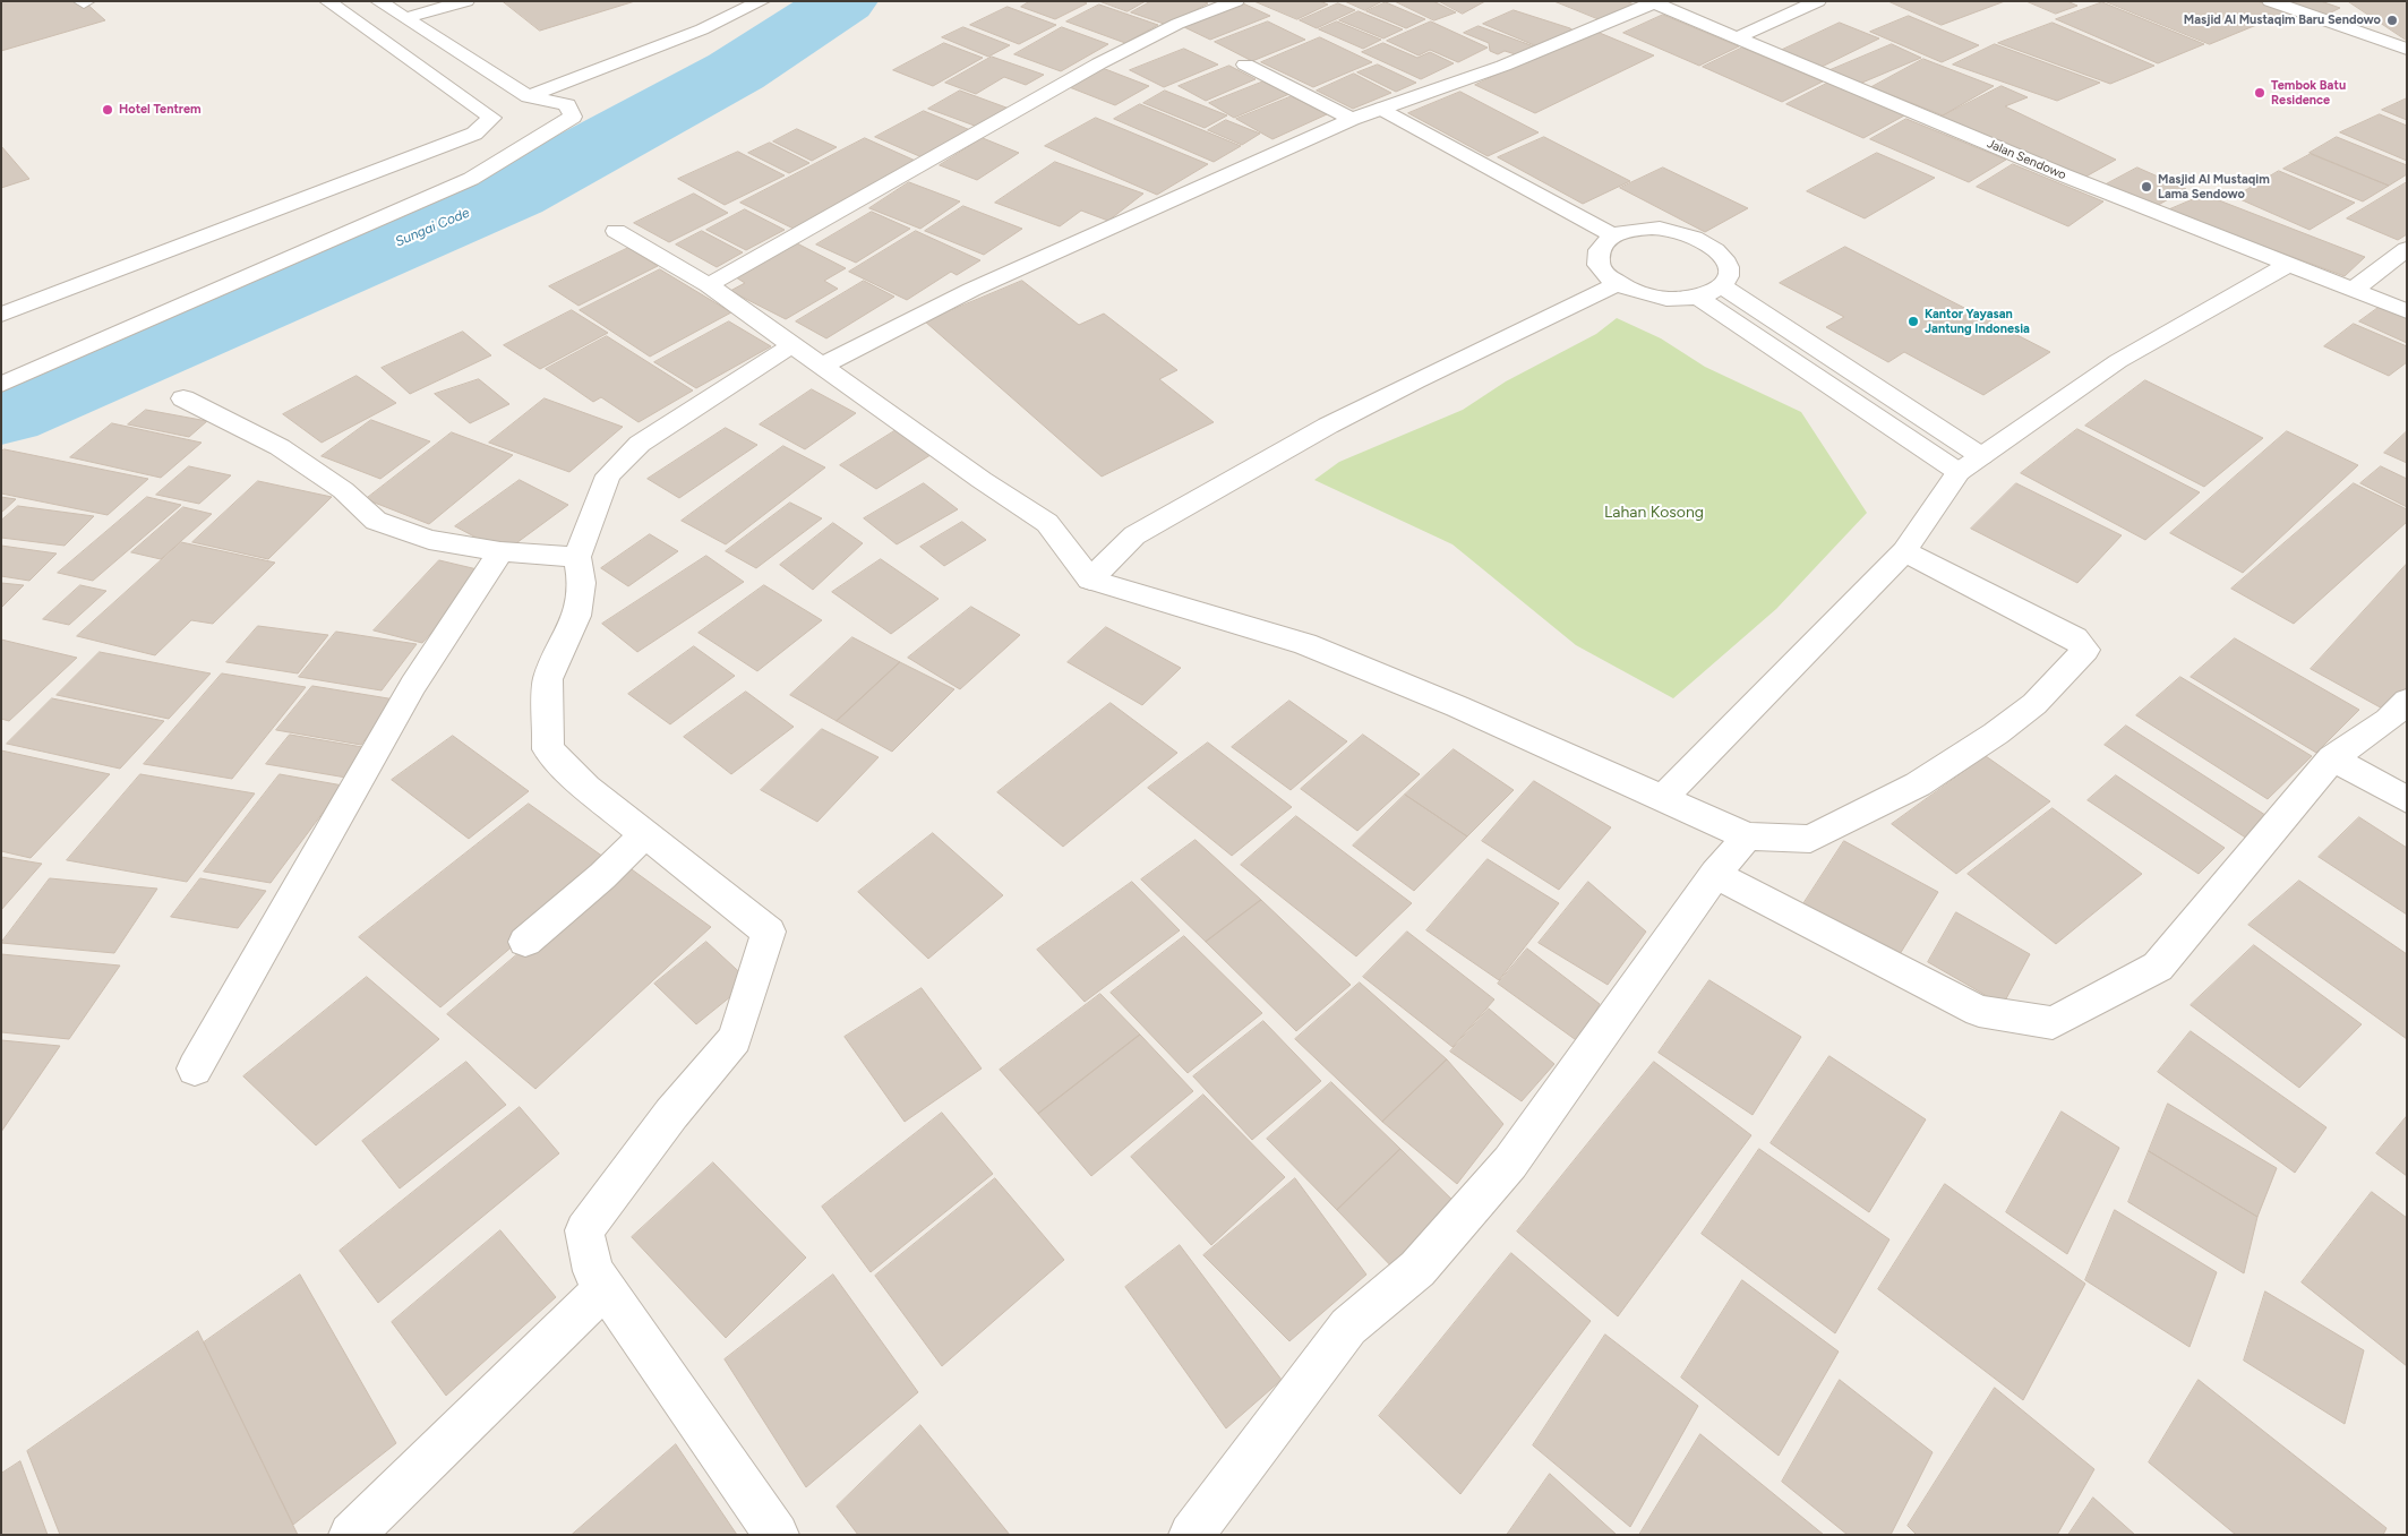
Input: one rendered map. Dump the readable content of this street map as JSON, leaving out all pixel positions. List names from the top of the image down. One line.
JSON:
{"streets":{"street":["Jalan Sendowo"]},"water":["Sungai Code"],"parks":["Lahan Kosong"],"places":["Masjid Al Mustaqim Baru Sendowo","Tembok Batu Residence","Hotel Tentrem","Masjid Al Mustaqim Lama Sendowo","Kantor Yayasan Jantung Indonesia"]}
